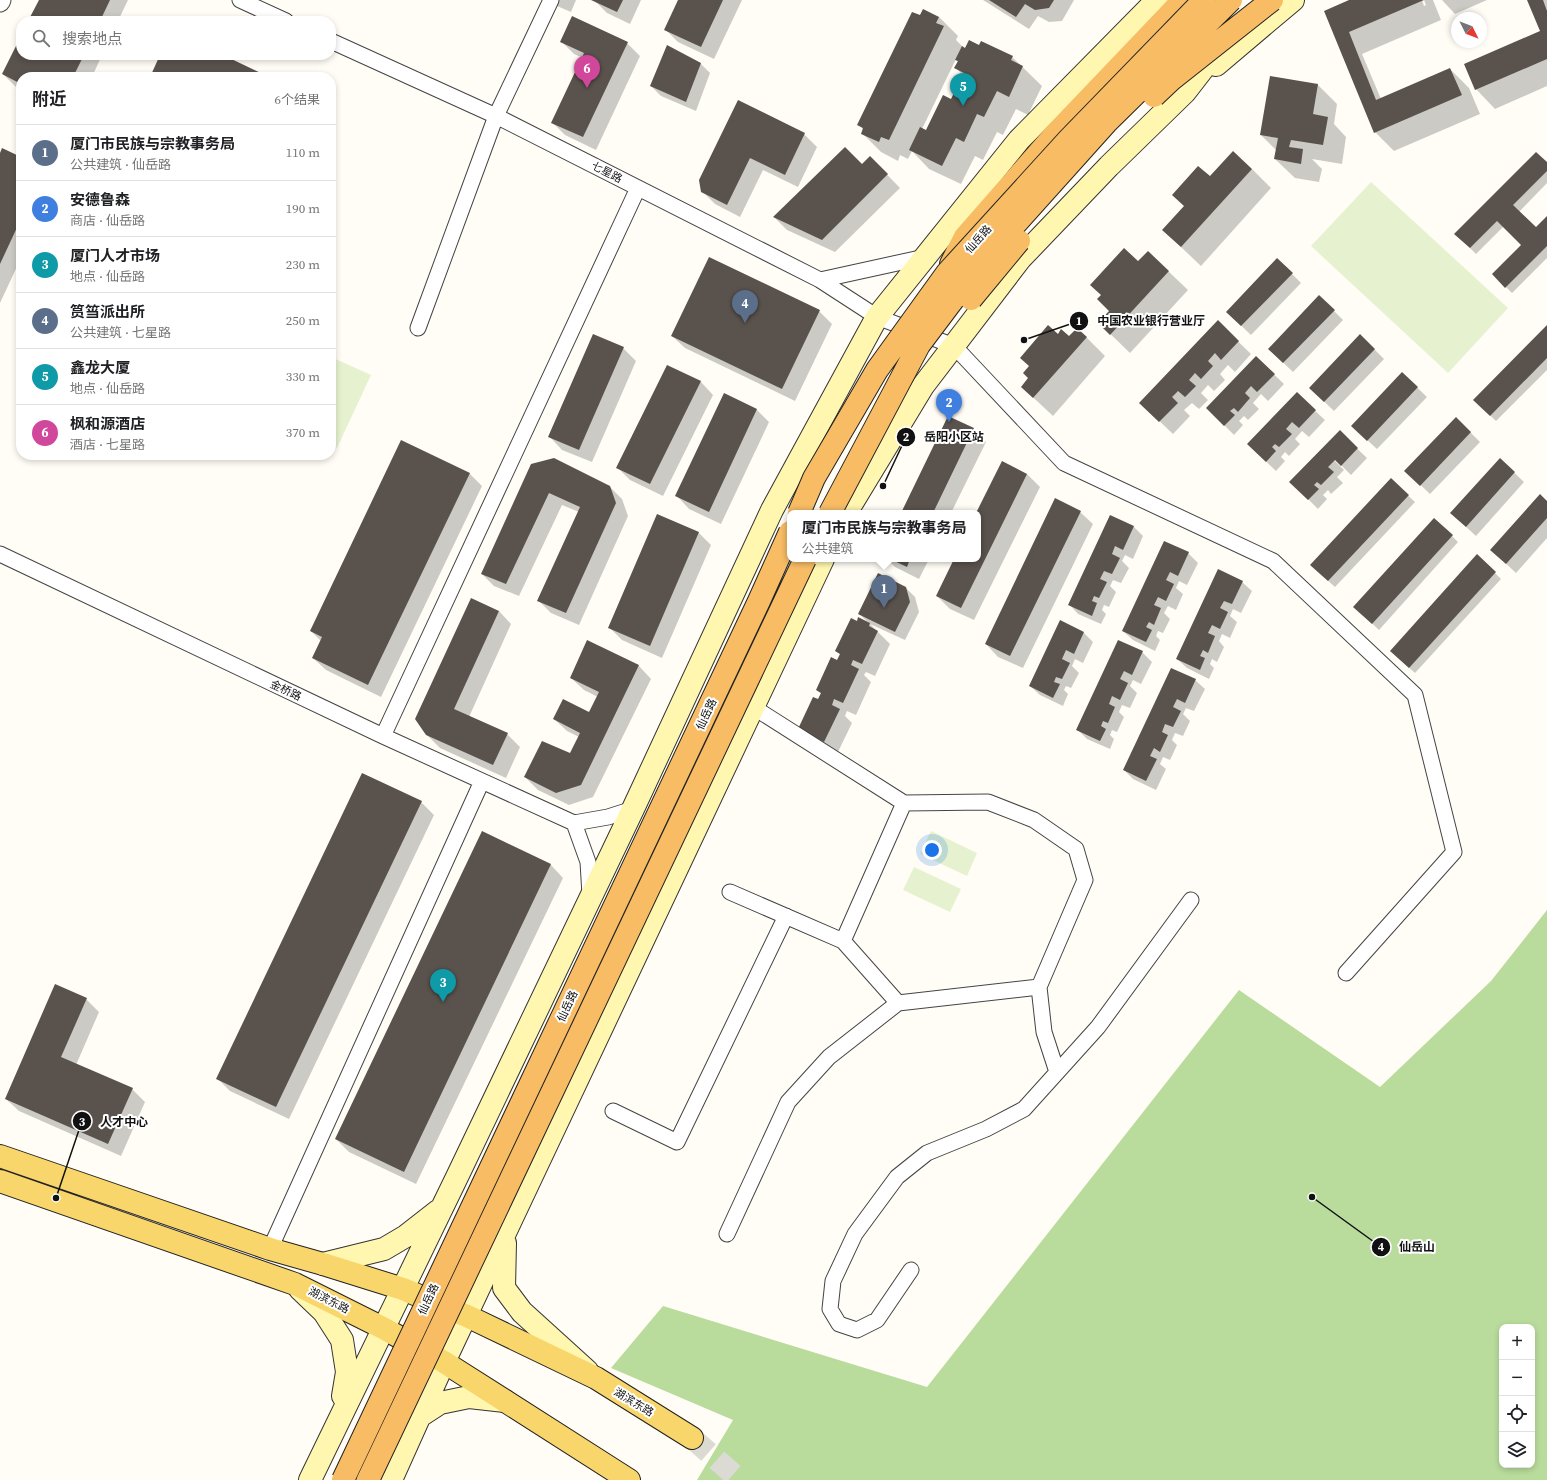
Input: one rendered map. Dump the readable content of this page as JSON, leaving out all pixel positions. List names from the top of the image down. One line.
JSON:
{"streets":{"highway":["仙岳路"],"main road":["湖滨东路"],"street":["七星路","金桥路"]},"places":["中国农业银行营业厅","岳阳小区站","仙岳山","人才中心"],"north":"bottom right","page":{"search":"搜索地点","pins":["6","5","4","2","1","3"],"heading":["附近","6个结果"],"list":[{"mark":"1","name":"厦门市民族与宗教事务局","note":"公共建筑 · 仙岳路","value":"110 m"},{"mark":"2","name":"安德鲁森","note":"商店 · 仙岳路","value":"190 m"},{"mark":"3","name":"厦门人才市场","note":"地点 · 仙岳路","value":"230 m"},{"mark":"4","name":"筼筜派出所","note":"公共建筑 · 七星路","value":"250 m"},{"mark":"5","name":"鑫龙大厦","note":"地点 · 仙岳路","value":"330 m"},{"mark":"6","name":"枫和源酒店","note":"酒店 · 七星路","value":"370 m"}],"popup":["厦门市民族与宗教事务局","公共建筑"],"map_buttons":["+","−"]}}
